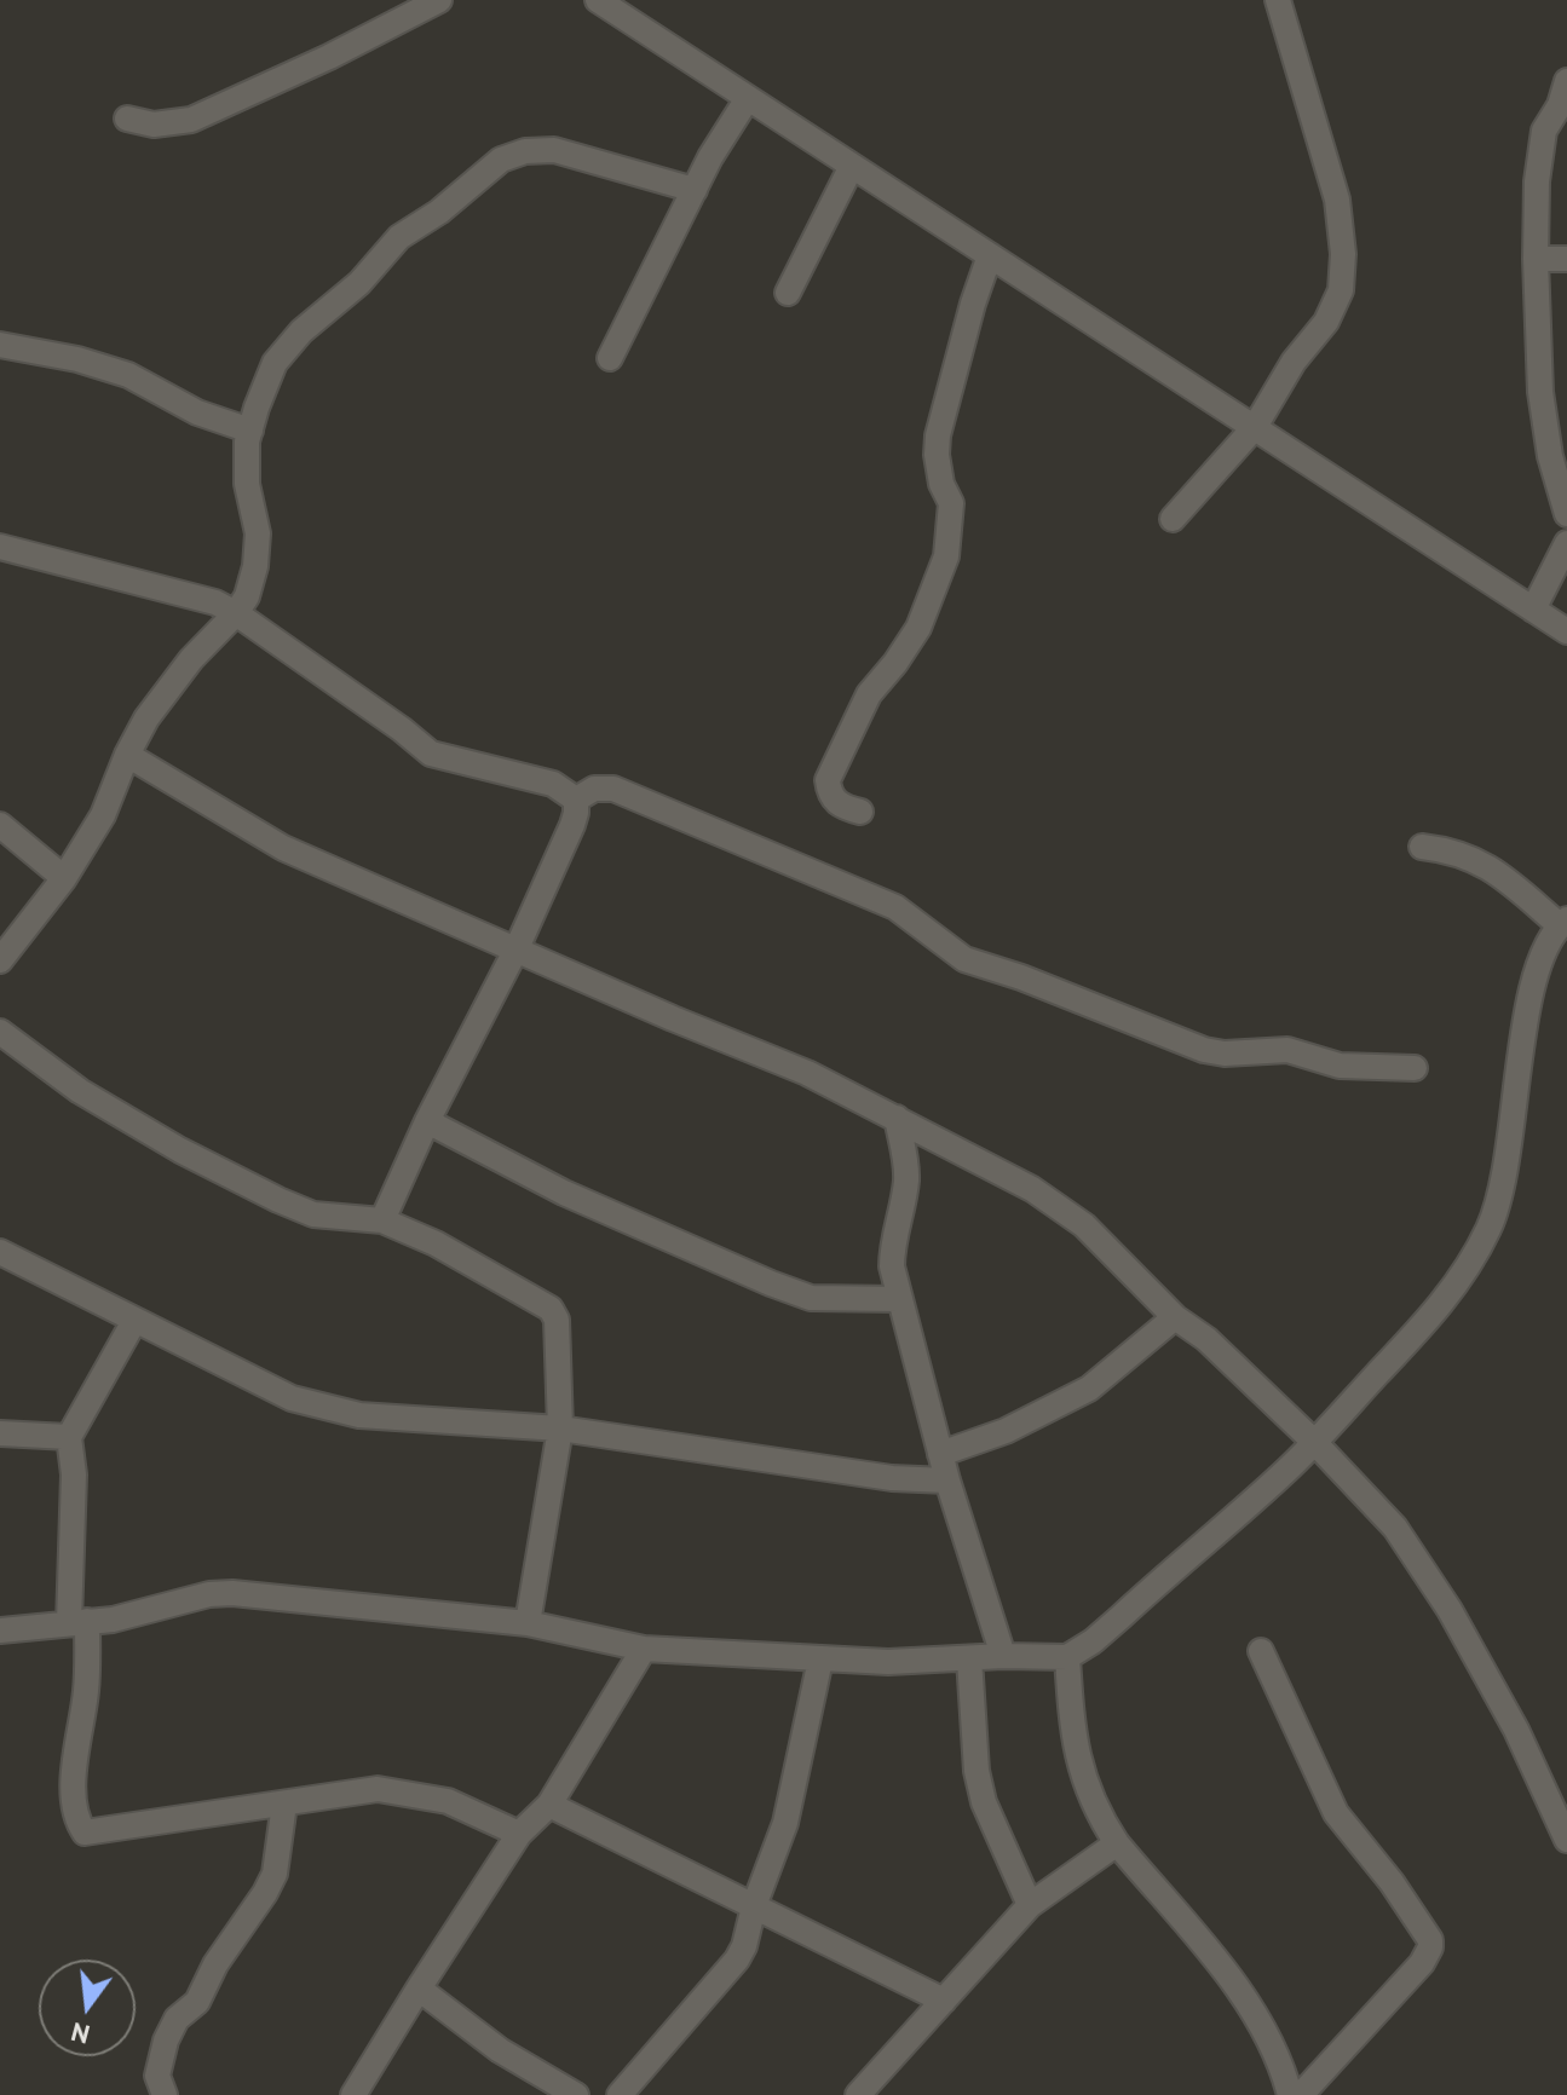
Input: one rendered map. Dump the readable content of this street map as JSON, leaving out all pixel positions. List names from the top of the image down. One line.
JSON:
{"north":"bottom"}
